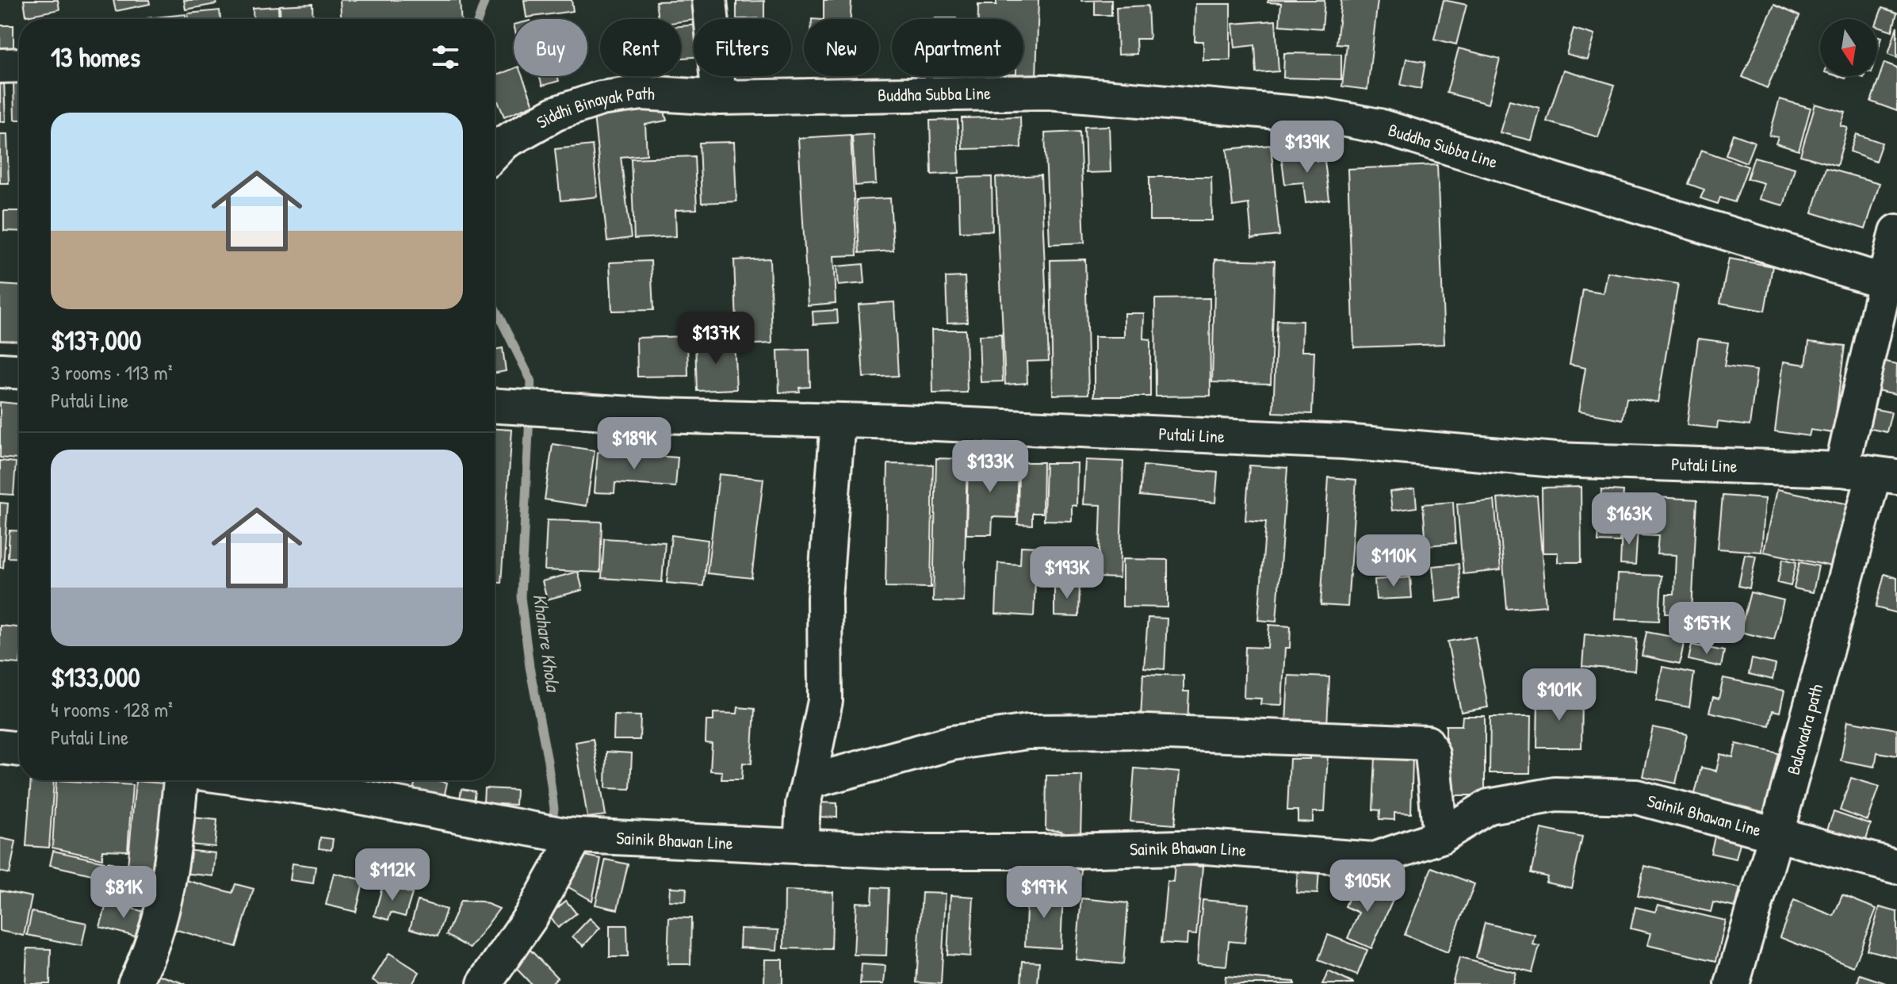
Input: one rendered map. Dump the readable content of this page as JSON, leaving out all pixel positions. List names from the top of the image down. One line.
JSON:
{"streets":{"street":["Buddha Subba Line","Siddhi Binayak Path","Putali Line","Balavadra path","Sainik Bhawan Line"]},"crossings":[["Buddha Subba Line","Siddhi Binayak Path"],["Putali Line","Balavadra path"],["Balavadra path","Sainik Bhawan Line"]],"water":["Khahare Khola"],"north":"bottom","page":{"chip":["Buy","Rent","Filters","New","Apartment"],"heading":"13 homes","list":[{"name":"$137,000","note":"3 rooms · 113 m² · Putali Line"},{"name":"$133,000","note":"4 rooms · 128 m² · Putali Line"}],"price":["$139K","$137K","$189K","$133K","$163K","$110K","$193K","$157K","$101K","$112K","$105K","$81K","$197K"]}}
